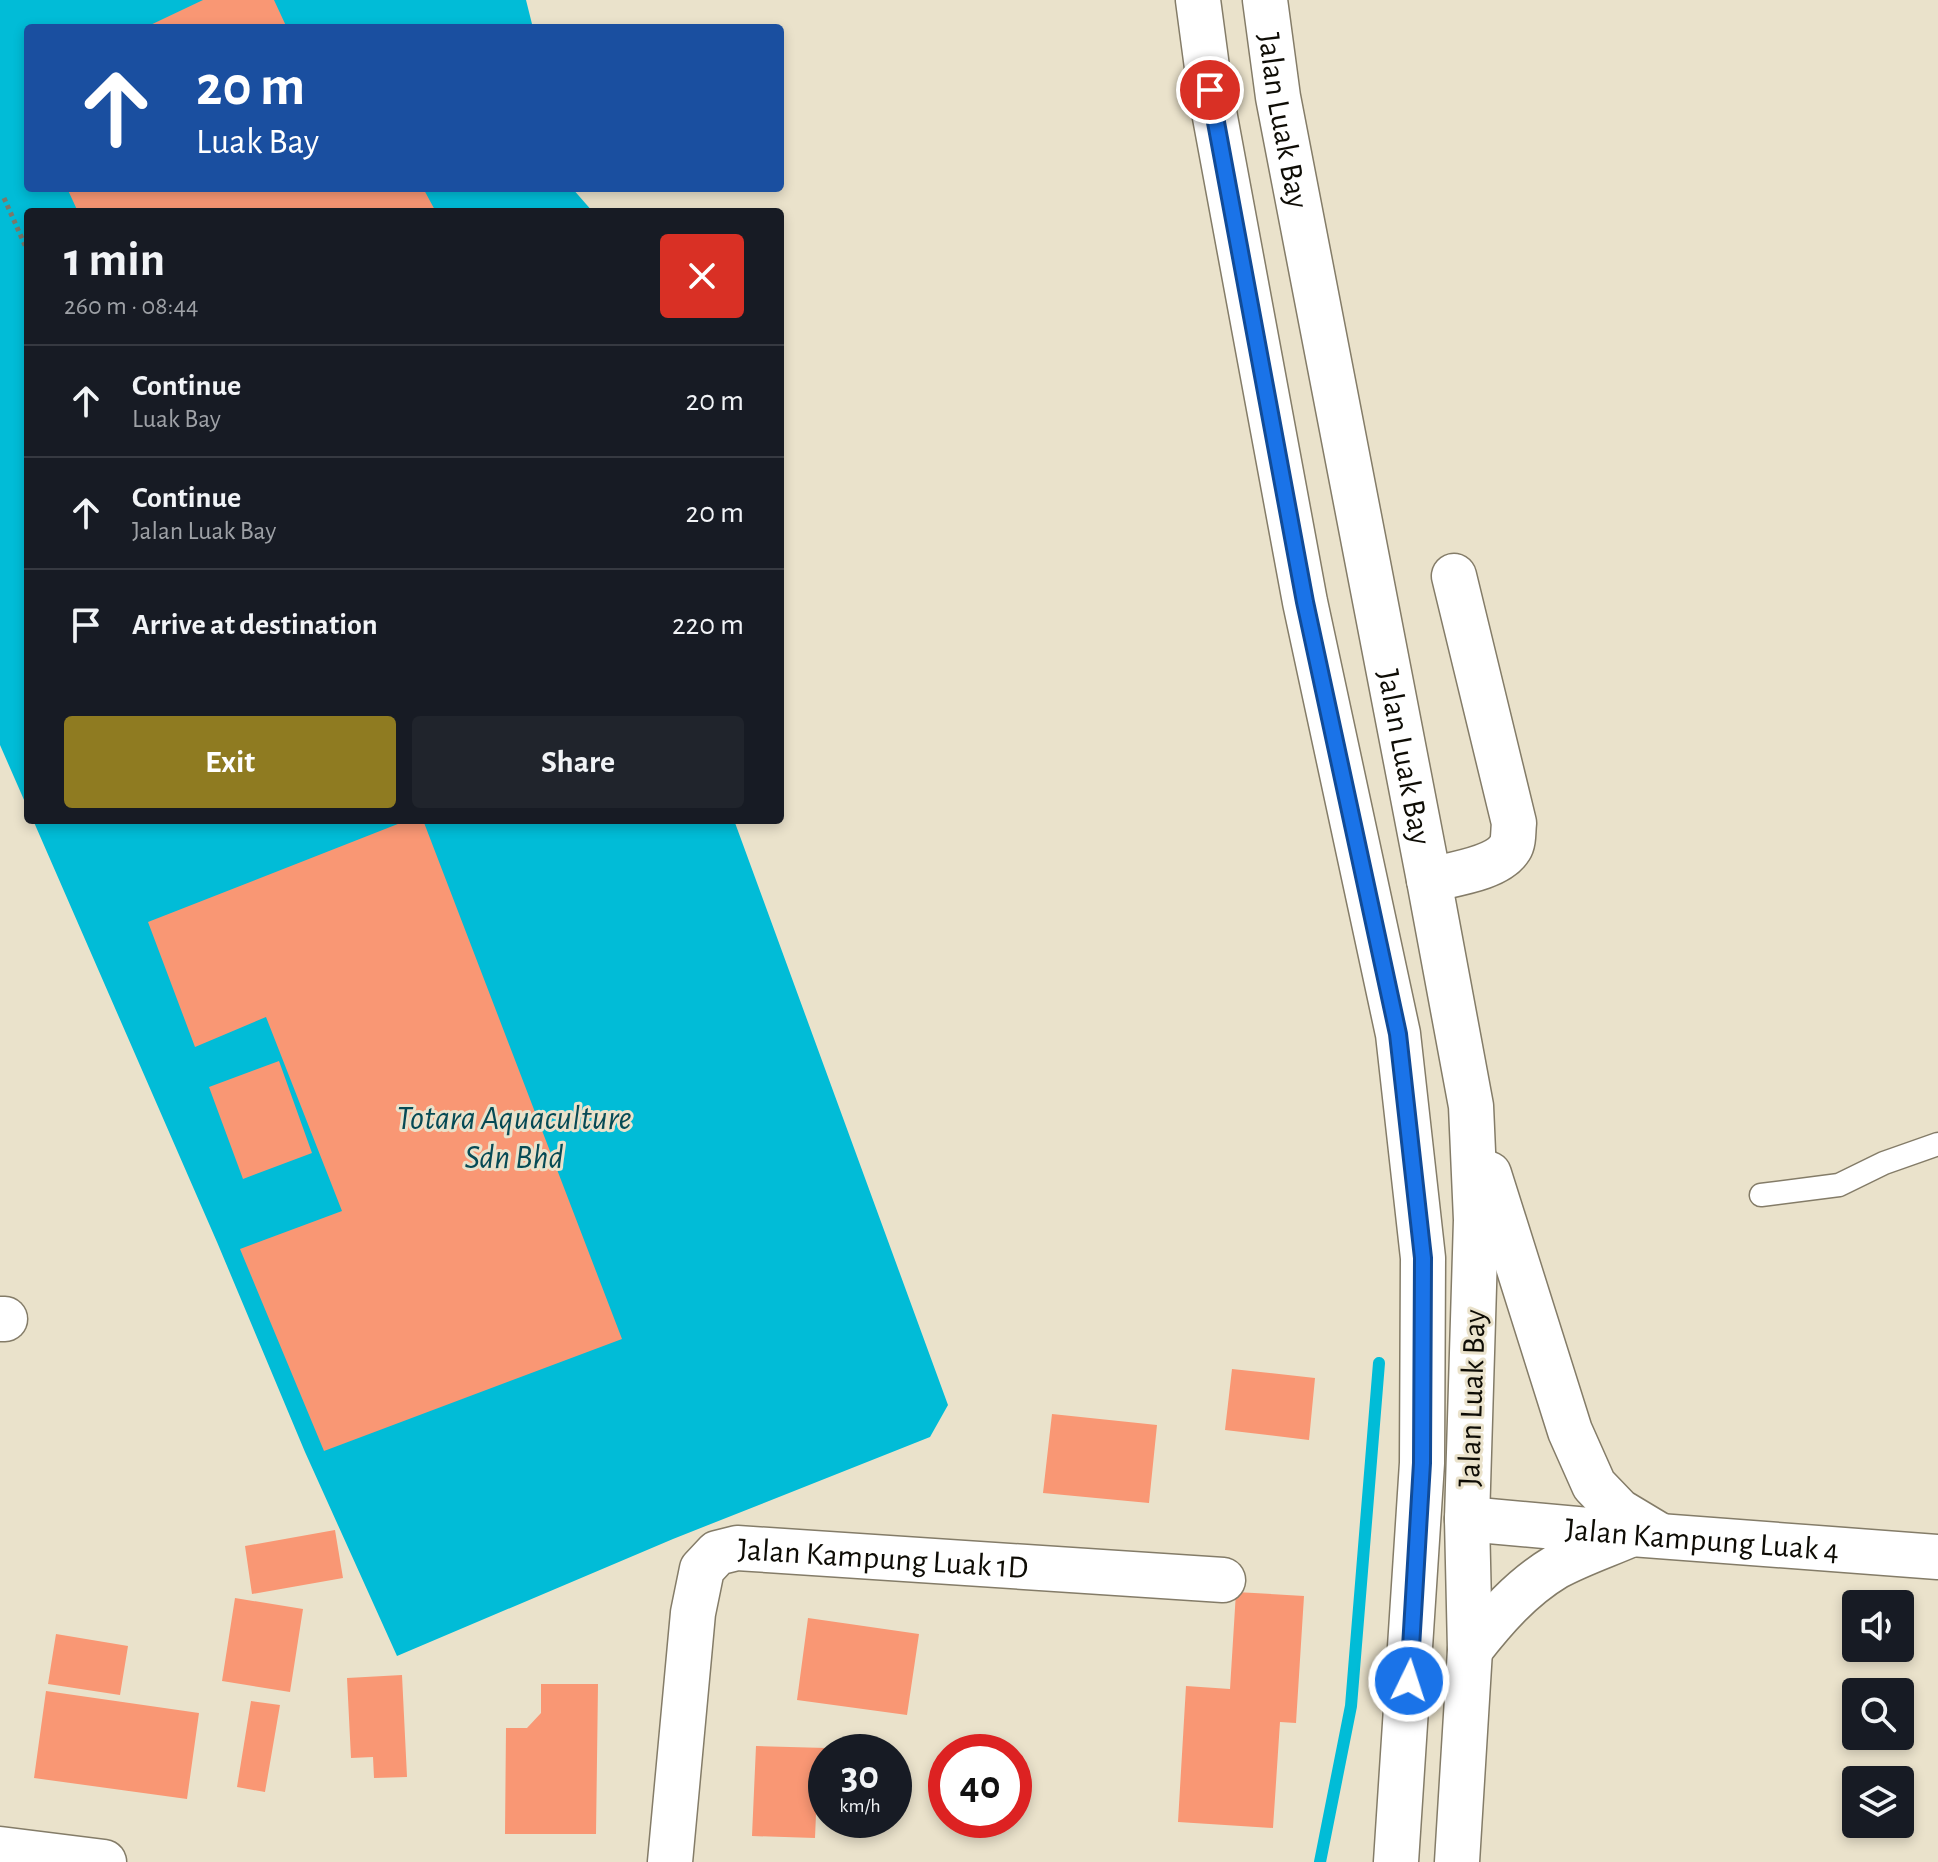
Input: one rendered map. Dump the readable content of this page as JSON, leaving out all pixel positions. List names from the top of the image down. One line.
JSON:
{"streets":{"street":["Jalan Luak Bay","Jalan Kampung Luak 4","Jalan Kampung Luak 1D"]},"crossings":[["Jalan Luak Bay","Jalan Kampung Luak 4"]],"water":["Totara Aquaculture Sdn Bhd"],"page":{"turn":["20 m","Luak Bay"],"heading":["1 min","260 m · 08:44"],"list":[{"name":"Continue","note":"Luak Bay","value":"20 m"},{"name":"Continue","note":"Jalan Luak Bay","value":"20 m"},{"name":"Arrive at destination","value":"220 m"}],"buttons":["Exit","Share"],"speed":"30 km/h","limit":"40"}}
